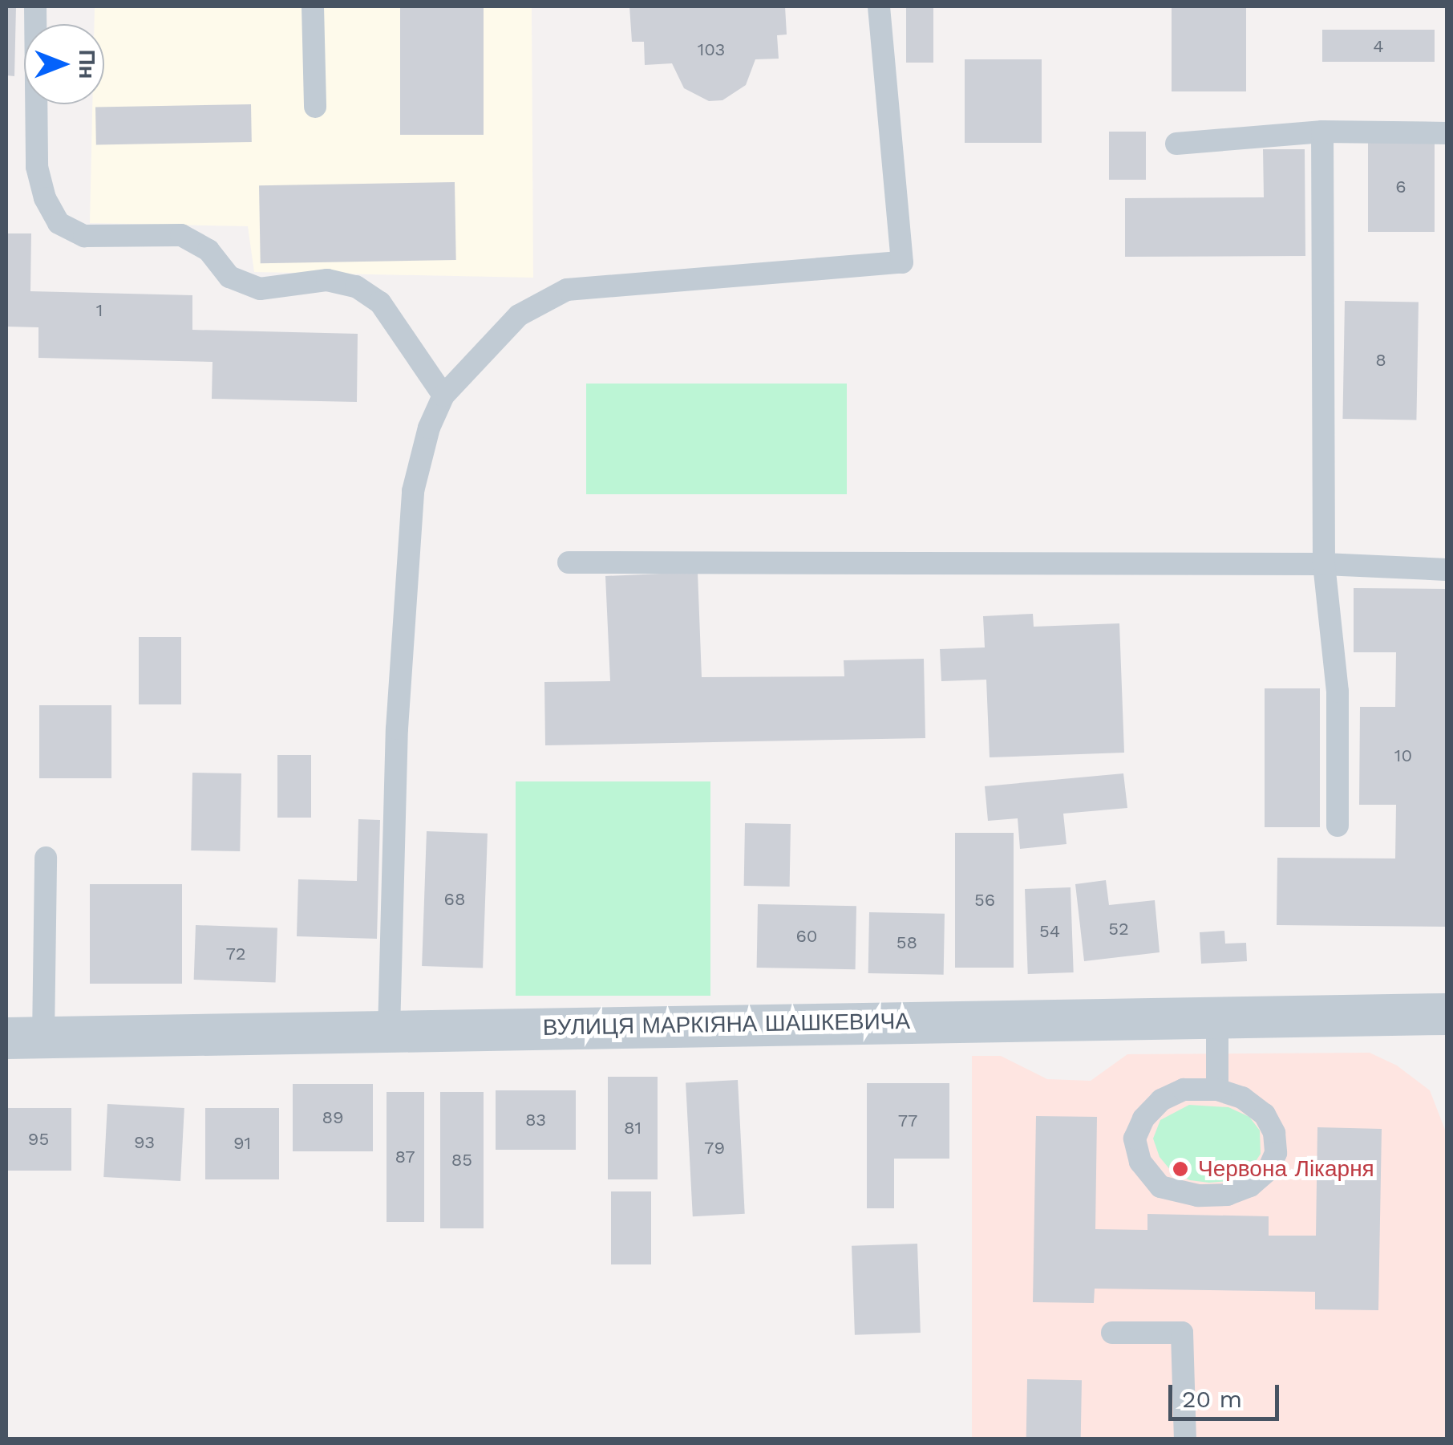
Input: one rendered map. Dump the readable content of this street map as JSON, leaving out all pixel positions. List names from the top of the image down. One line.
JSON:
{"streets":{"street":["ВУЛИЦЯ МАРКІЯНА ШАШКЕВИЧА"]},"places":["Червона Лікарня"],"house_numbers":["4","103","6","1","8","10","68","56","52","54","60","58","72","89","83","77","81","95","93","91","79","87","85"],"scale_bar":"20 m","north":"right"}
